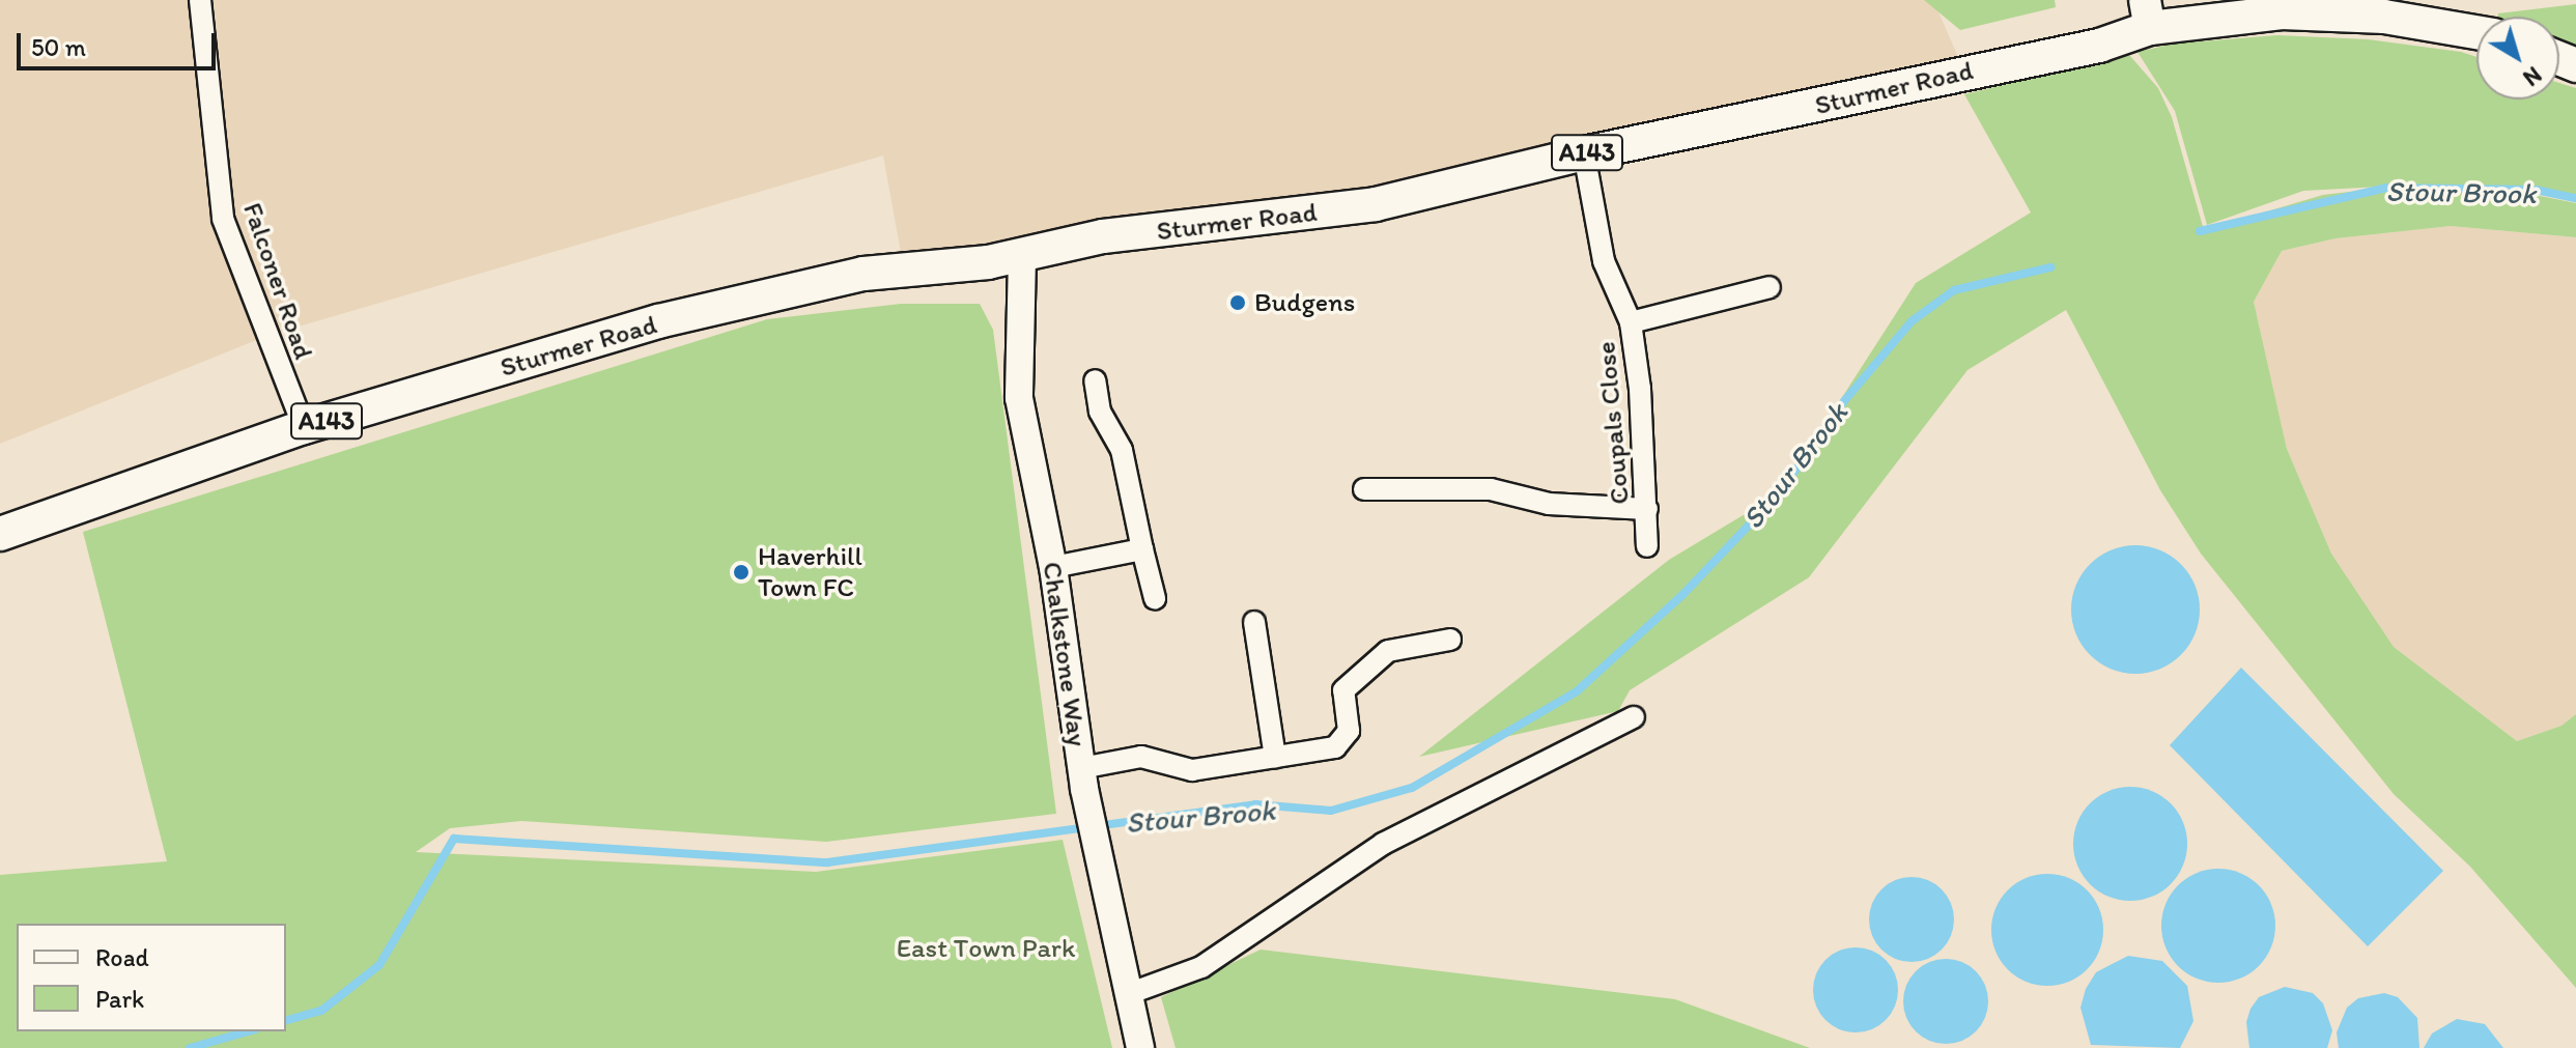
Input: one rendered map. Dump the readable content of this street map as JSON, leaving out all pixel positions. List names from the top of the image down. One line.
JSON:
{"streets":{"main road":["Sturmer Road","A143"],"street":["Falconer Road","Coupals Close","Chalkstone Way"]},"crossings":[["Sturmer Road","Falconer Road"],["Sturmer Road","Coupals Close"],["Sturmer Road","Chalkstone Way"]],"water":["Stour Brook"],"parks":["East Town Park"],"places":["Budgens","Haverhill Town FC"],"legend":["Road","Park"],"scale_bar":"50 m","north":"bottom right"}
